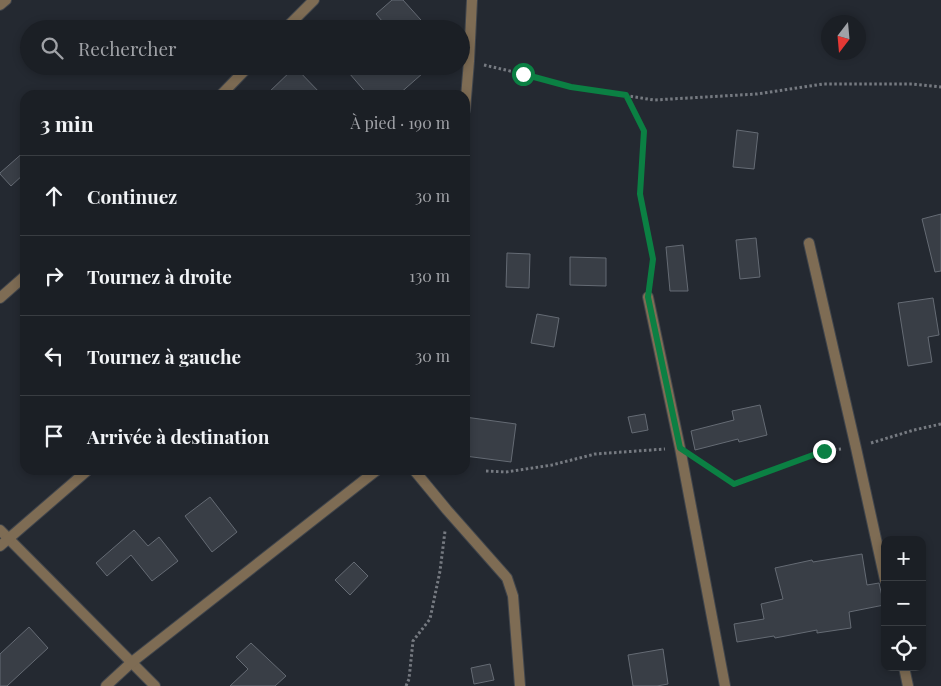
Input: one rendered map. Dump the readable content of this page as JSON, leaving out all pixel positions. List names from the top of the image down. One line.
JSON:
{"north":"bottom","page":{"search":"Rechercher","heading":["3 min","À pied · 190 m"],"list":[["Continuez","30 m"],["Tournez à droite","130 m"],["Tournez à gauche","30 m"],"Arrivée à destination"],"map_buttons":["+","−"]}}
